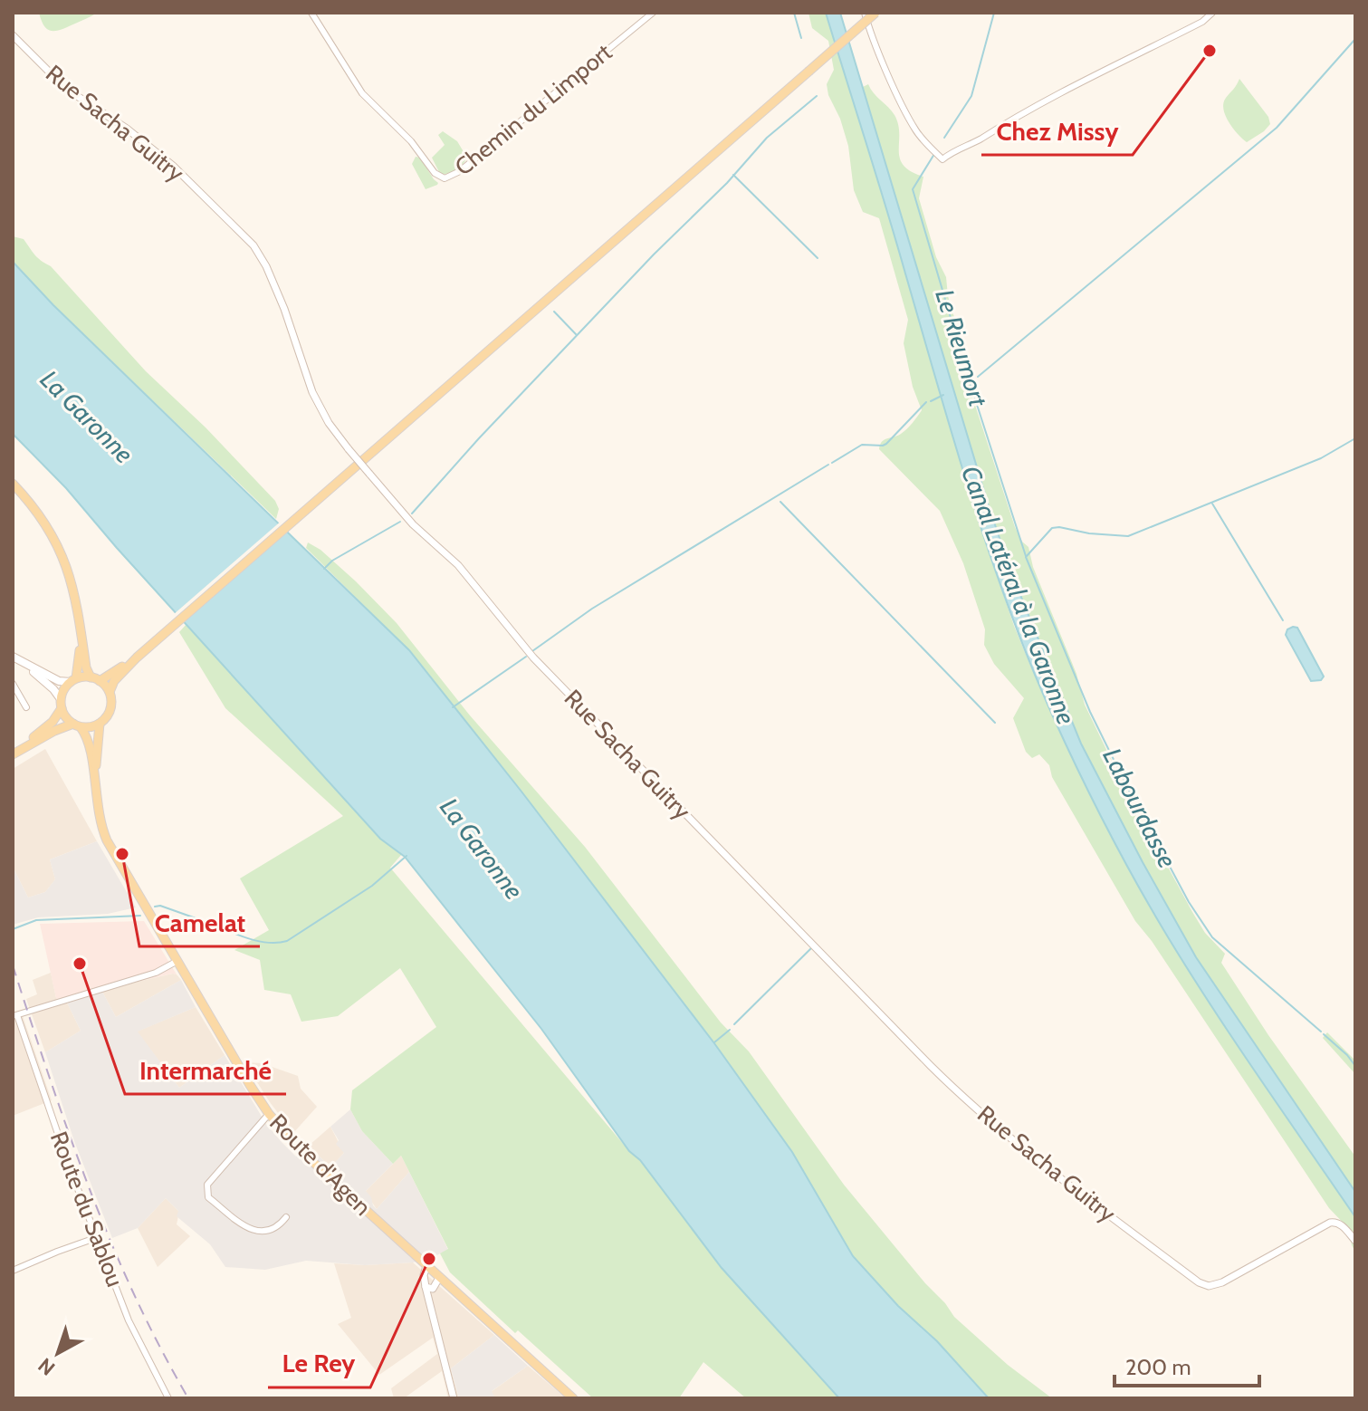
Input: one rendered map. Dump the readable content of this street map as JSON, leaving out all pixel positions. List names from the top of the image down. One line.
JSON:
{"streets":{"main road":["Route d'Agen"],"street":["Chemin du Limport","Rue Sacha Guitry","Route du Sablou"]},"water":["Le Rieumort","La Garonne","Canal Latéral à la Garonne","Labourdasse"],"places":["Chez Missy","Camelat","Intermarché","Le Rey"],"scale_bar":"200 m","north":"bottom left"}
